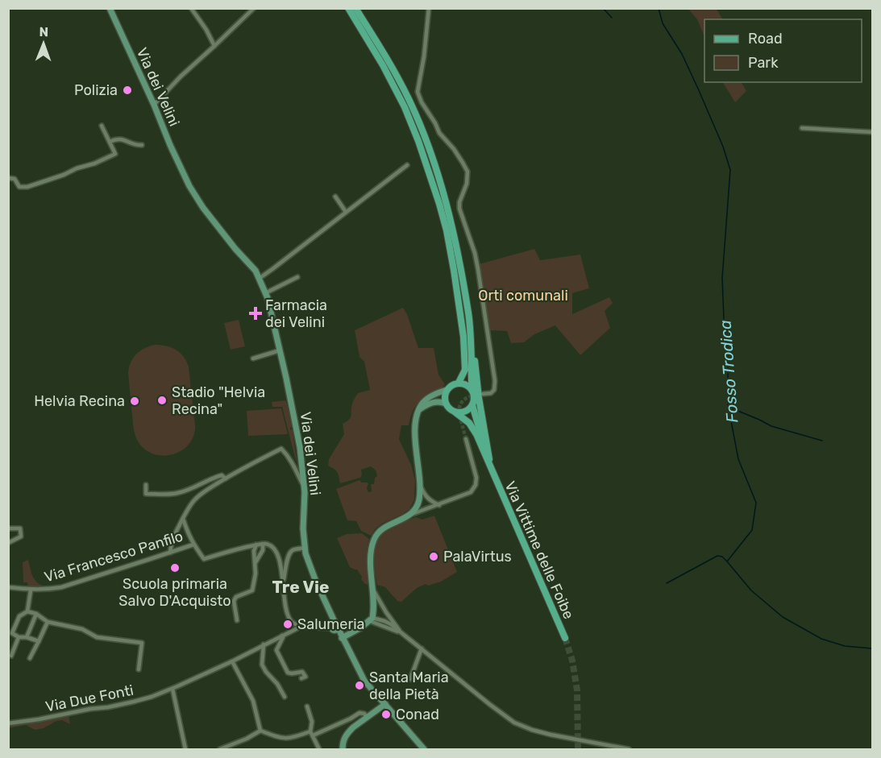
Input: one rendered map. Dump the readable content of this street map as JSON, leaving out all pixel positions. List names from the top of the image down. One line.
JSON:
{"streets":{"main road":["Via Vittime delle Foibe"],"street":["Via dei Velini","Via Francesco Panfilo","Via Due Fonti"]},"crossings":[["Via dei Velini","Via Due Fonti"]],"districts":["Tre Vie"],"water":["Fosso Trodica"],"parks":["Orti comunali"],"places":{"other":["Polizia","Stadio \"Helvia Recina\"","Helvia Recina","PalaVirtus","Scuola primaria Salvo D'Acquisto","Salumeria","Santa Maria della Pietà","Conad"],"health":["Farmacia dei Velini"]},"legend":["Road","Park"],"north":"top"}
